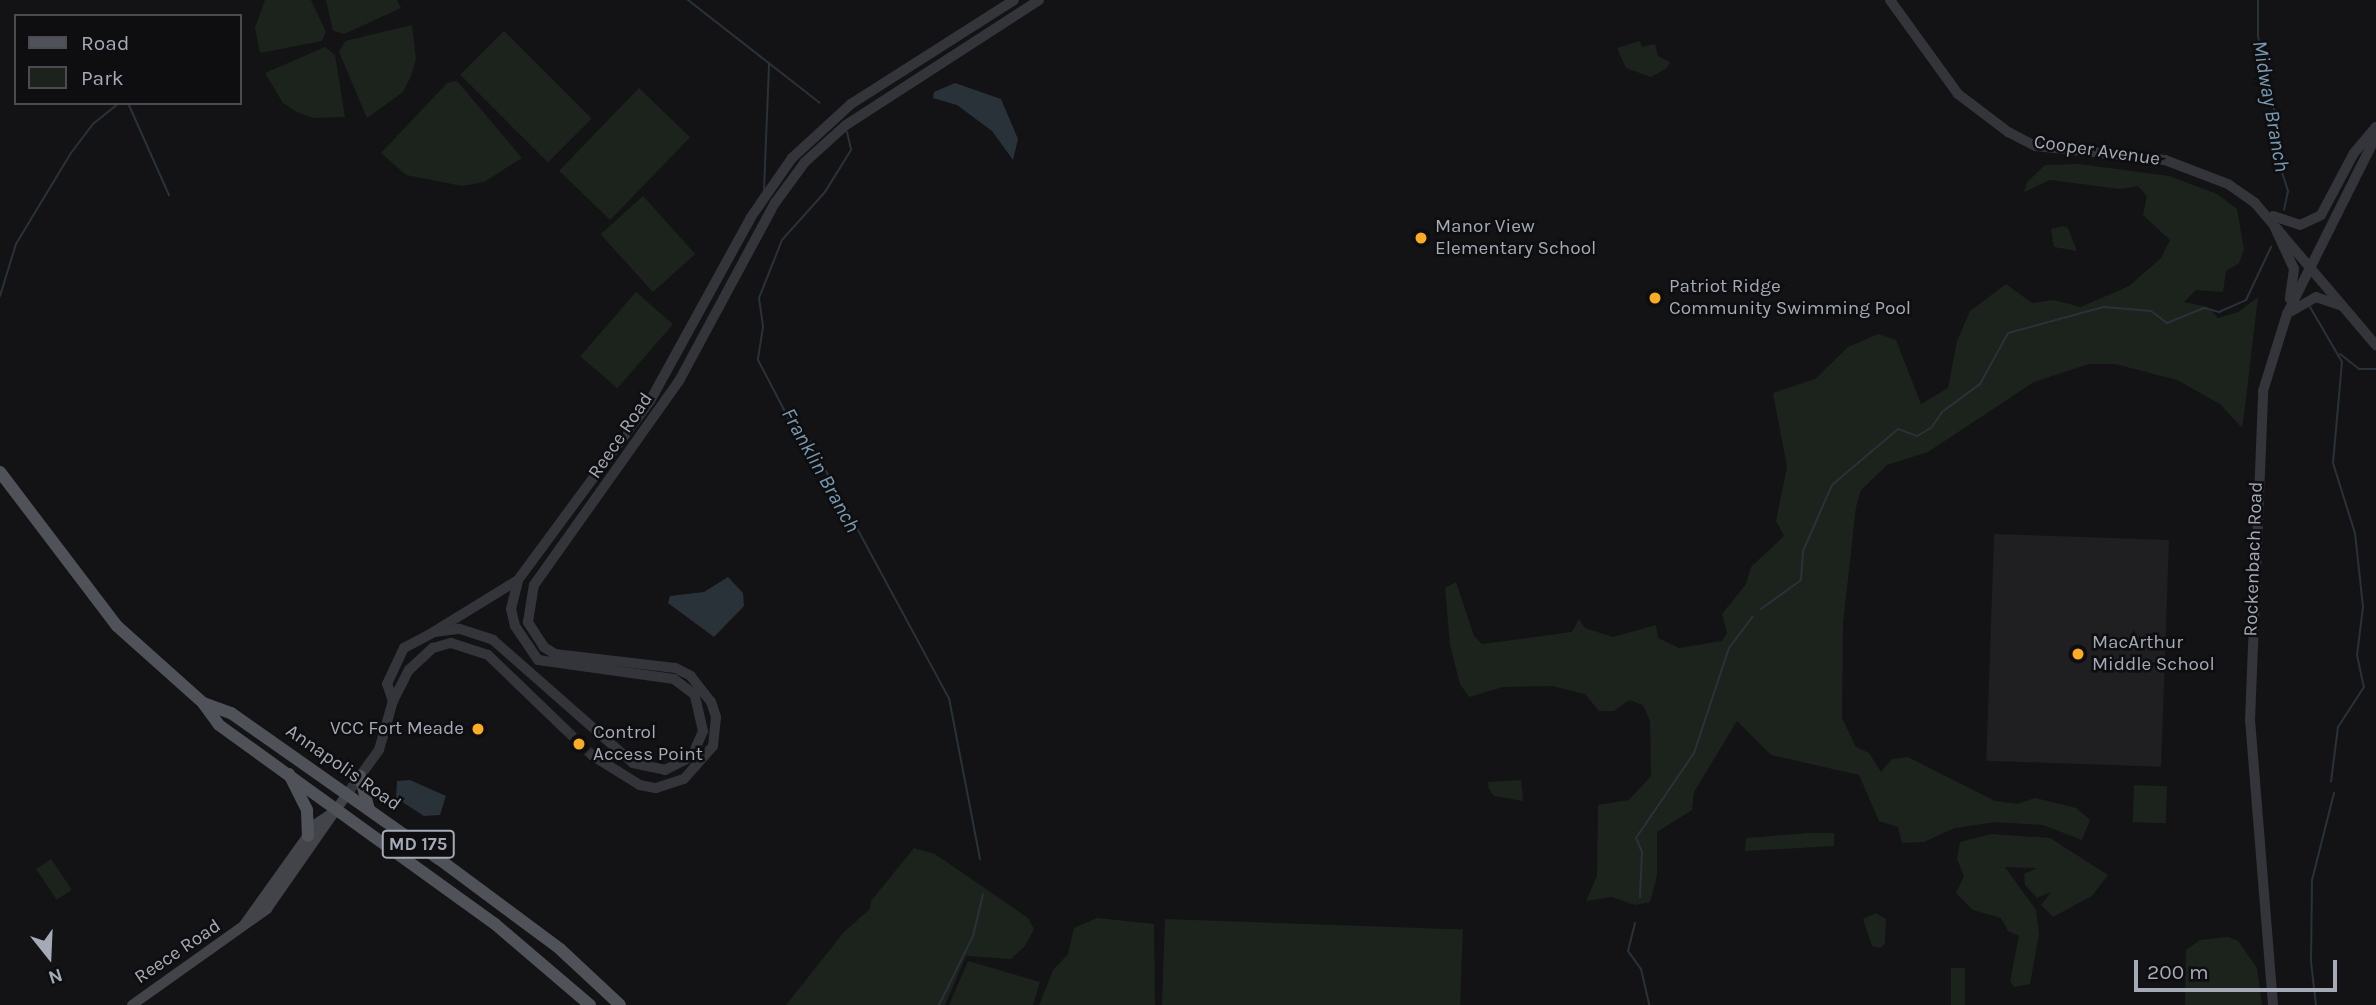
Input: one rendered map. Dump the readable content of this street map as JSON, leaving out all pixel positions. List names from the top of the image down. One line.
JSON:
{"streets":{"main road":["Reece Road","Annapolis Road","MD 175"],"street":["Cooper Avenue","Rockenbach Road"]},"crossings":[["Cooper Avenue","Rockenbach Road"],["Reece Road","Annapolis Road"]],"water":["Midway Branch","Franklin Branch"],"places":["Manor View Elementary School","Patriot Ridge Community Swimming Pool","MacArthur Middle School","VCC Fort Meade","Control Access Point"],"legend":["Road","Park"],"scale_bar":"200 m","north":"bottom"}
